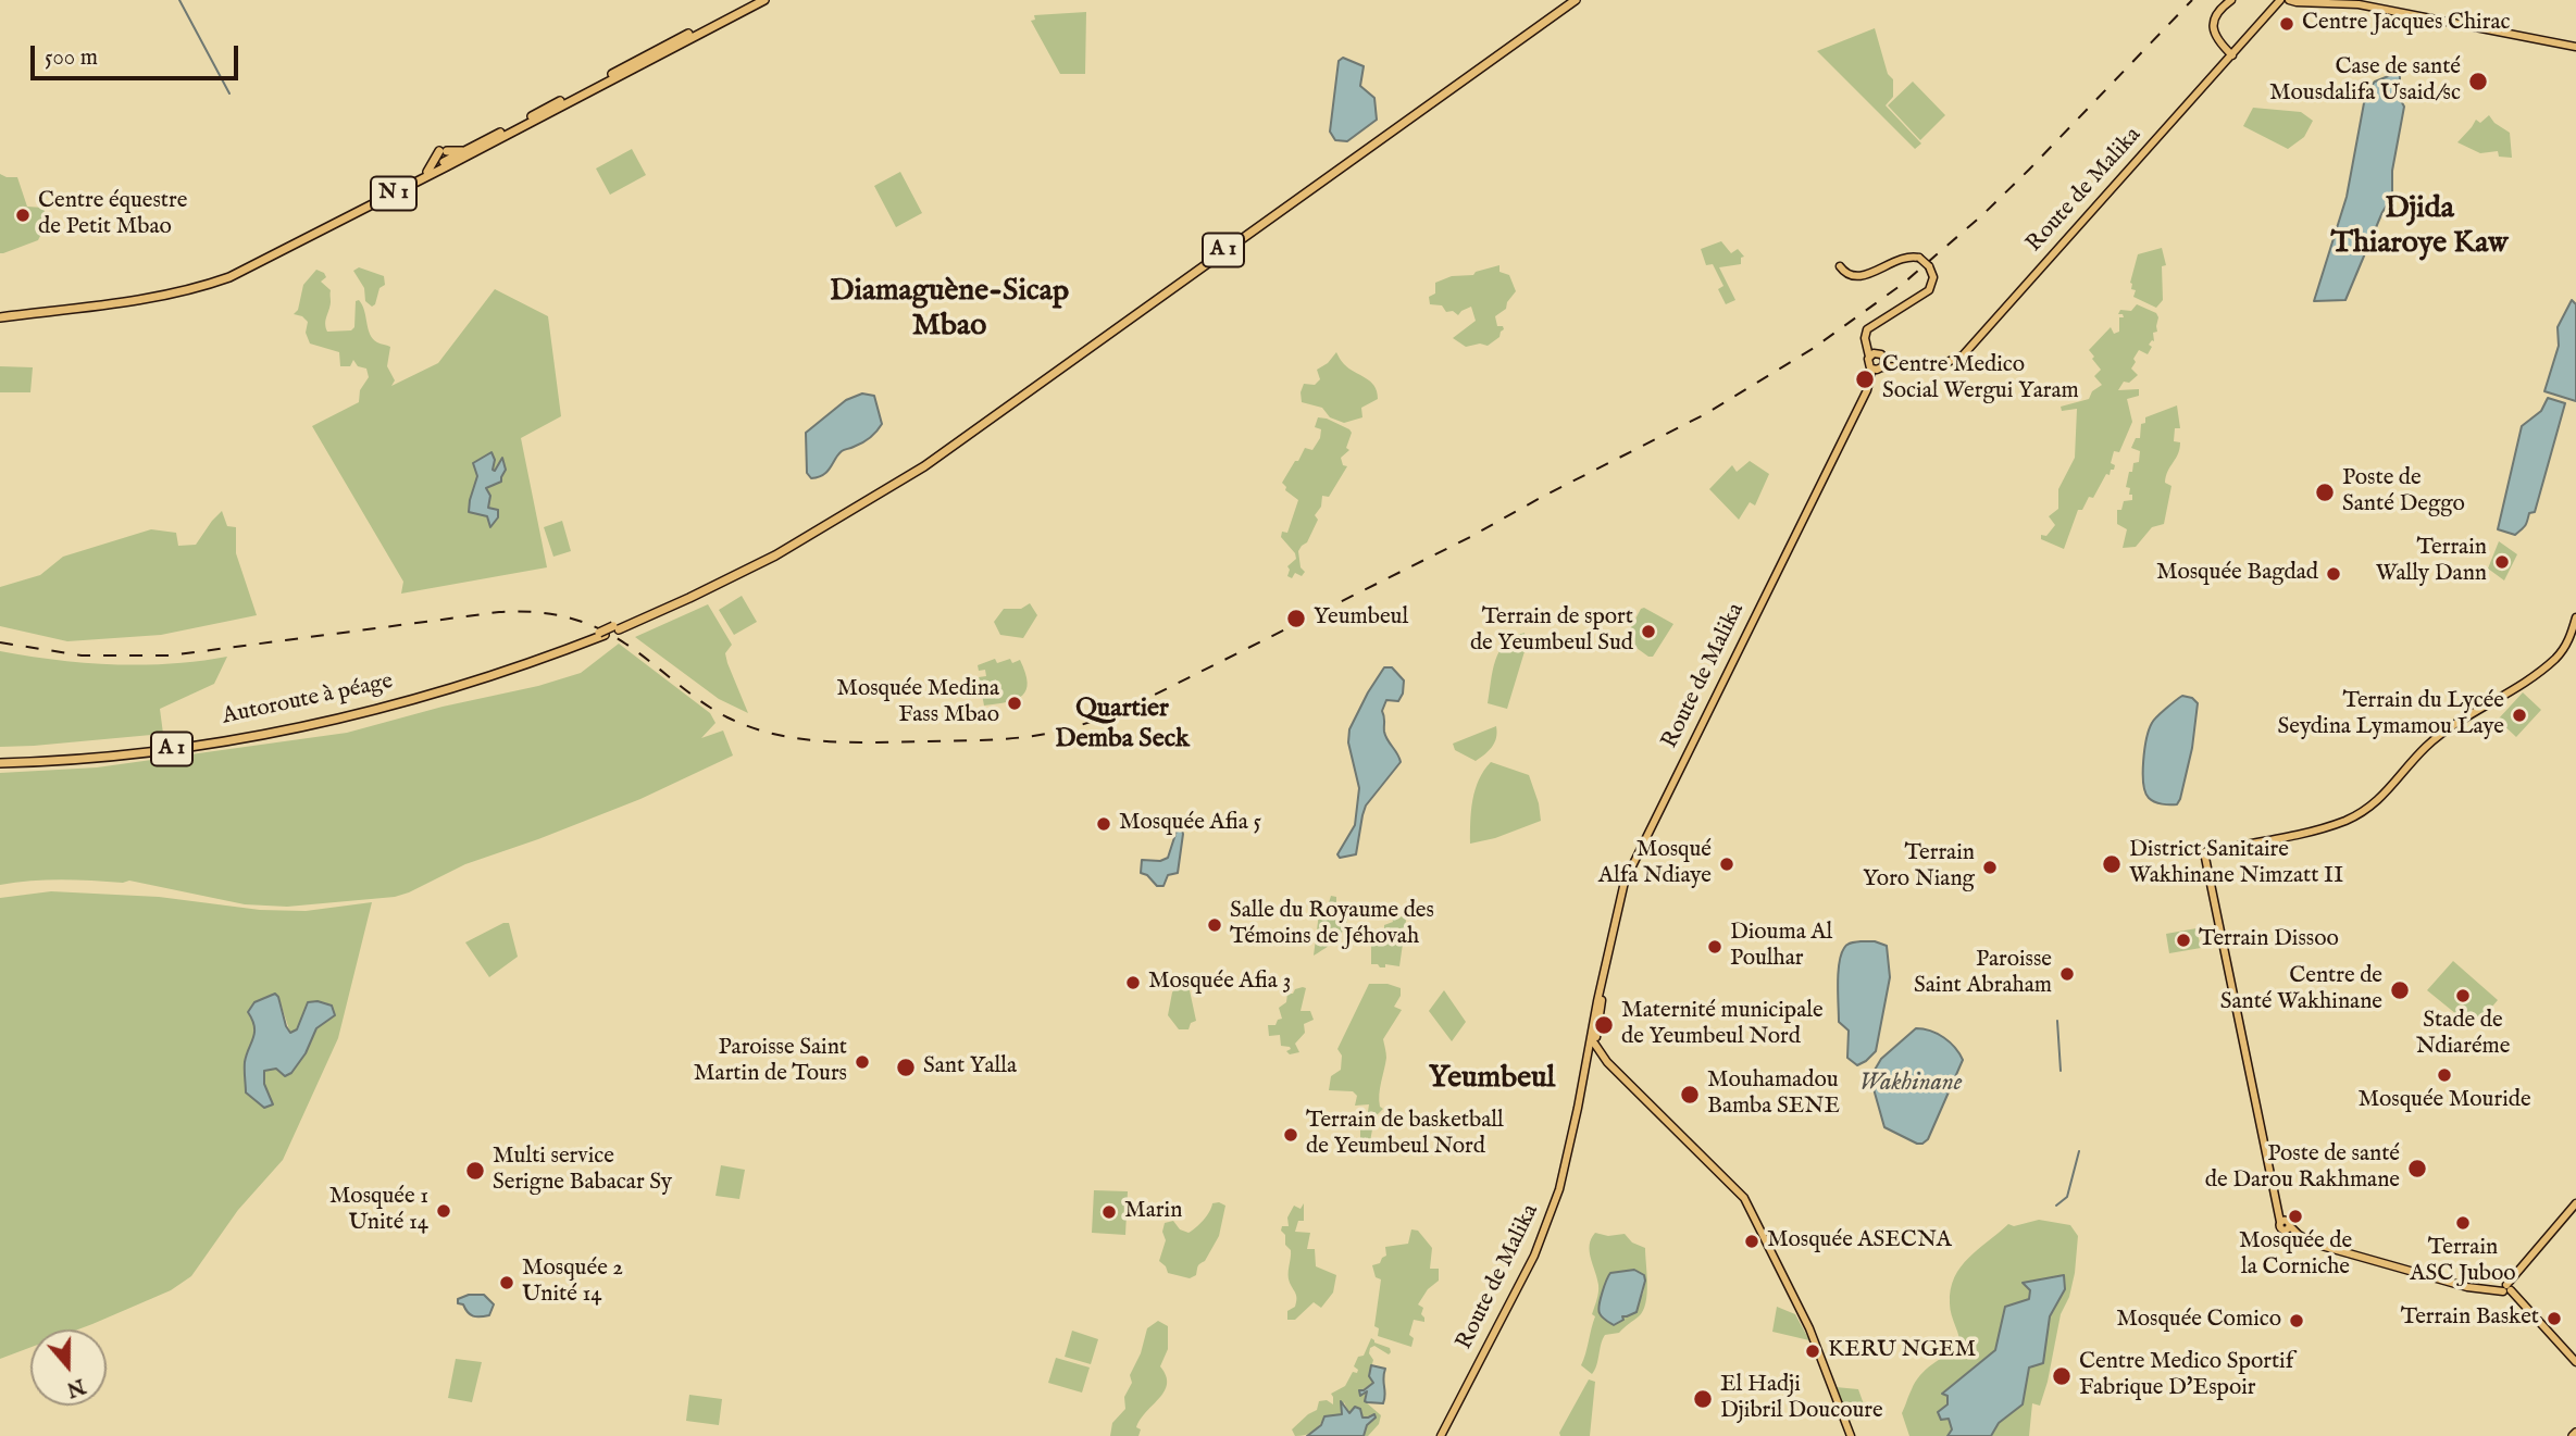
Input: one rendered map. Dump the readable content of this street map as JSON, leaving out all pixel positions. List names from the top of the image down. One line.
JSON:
{"streets":{"highway":["N 1","A 1"],"main road":["Route de Malika"]},"districts":["Djida Thiaroye Kaw","Diamaguène-Sicap Mbao","Quartier Demba Seck","Yeumbeul"],"water":["Wakhinane"],"places":["Centre Jacques Chirac","Case de santé Mousdalifa Usaid/sc","Centre équestre de Petit Mbao","Centre Medico Social Wergui Yaram","Poste de Santé Deggo","Terrain Wally Dann","Mosquée Bagdad","Yeumbeul","Terrain de sport de Yeumbeul Sud","Mosquée Medina Fass Mbao","Terrain du Lycée Seydina Lymamou Laye","Mosquée Afia 5","Mosqué Alfa Ndiaye","District Sanitaire Wakhinane Nimzatt II","Terrain Yoro Niang","Salle du Royaume des Témoins de Jéhovah","Terrain Dissoo","Diouma Al Poulhar","Paroisse Saint Abraham","Mosquée Afia 3","Centre de Santé Wakhinane","Stade de Ndiaréme","Maternité municipale de Yeumbeul Nord","Paroisse Saint Martin de Tours","Sant Yalla","Mosquée Mouride","Mouhamadou Bamba SENE","Terrain de basketball de Yeumbeul Nord","Poste de santé de Darou Rakhmane","Multi service Serigne Babacar Sy","Mosquée 1 Unité 14","Marin","Mosquée de la Corniche","Terrain ASC Juboo","Mosquée ASECNA","Mosquée 2 Unité 14","Terrain Basket","Mosquée Comico","KERU NGEM","Centre Medico Sportif Fabrique D'Espoir","El Hadji Djibril Doucoure"],"scale_bar":"500 m","north":"bottom"}
